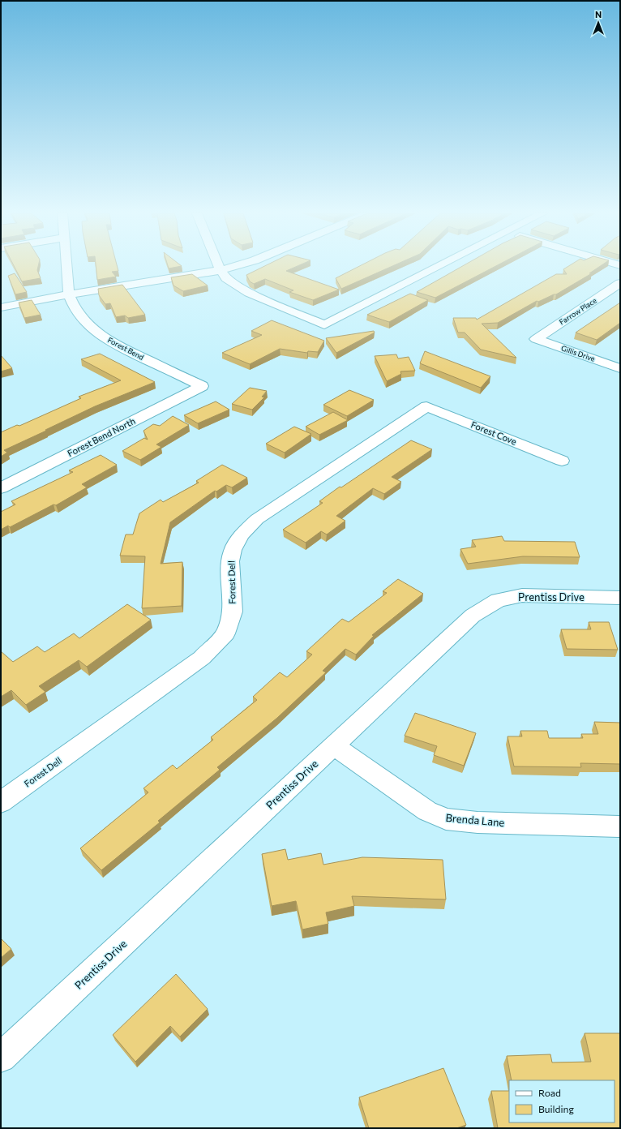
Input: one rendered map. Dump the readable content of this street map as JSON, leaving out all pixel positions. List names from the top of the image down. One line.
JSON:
{"streets":{"street":["Farrow Place","Forest Bend","Gillis Drive","Forest Cove","Forest Bend North","Forest Dell","Prentiss Drive","Brenda Lane"]},"crossings":[["Farrow Place","Gillis Drive"],["Forest Bend","Forest Bend North"],["Forest Cove","Forest Dell"],["Prentiss Drive","Brenda Lane"]],"legend":["Road","Building"],"north":"top"}
